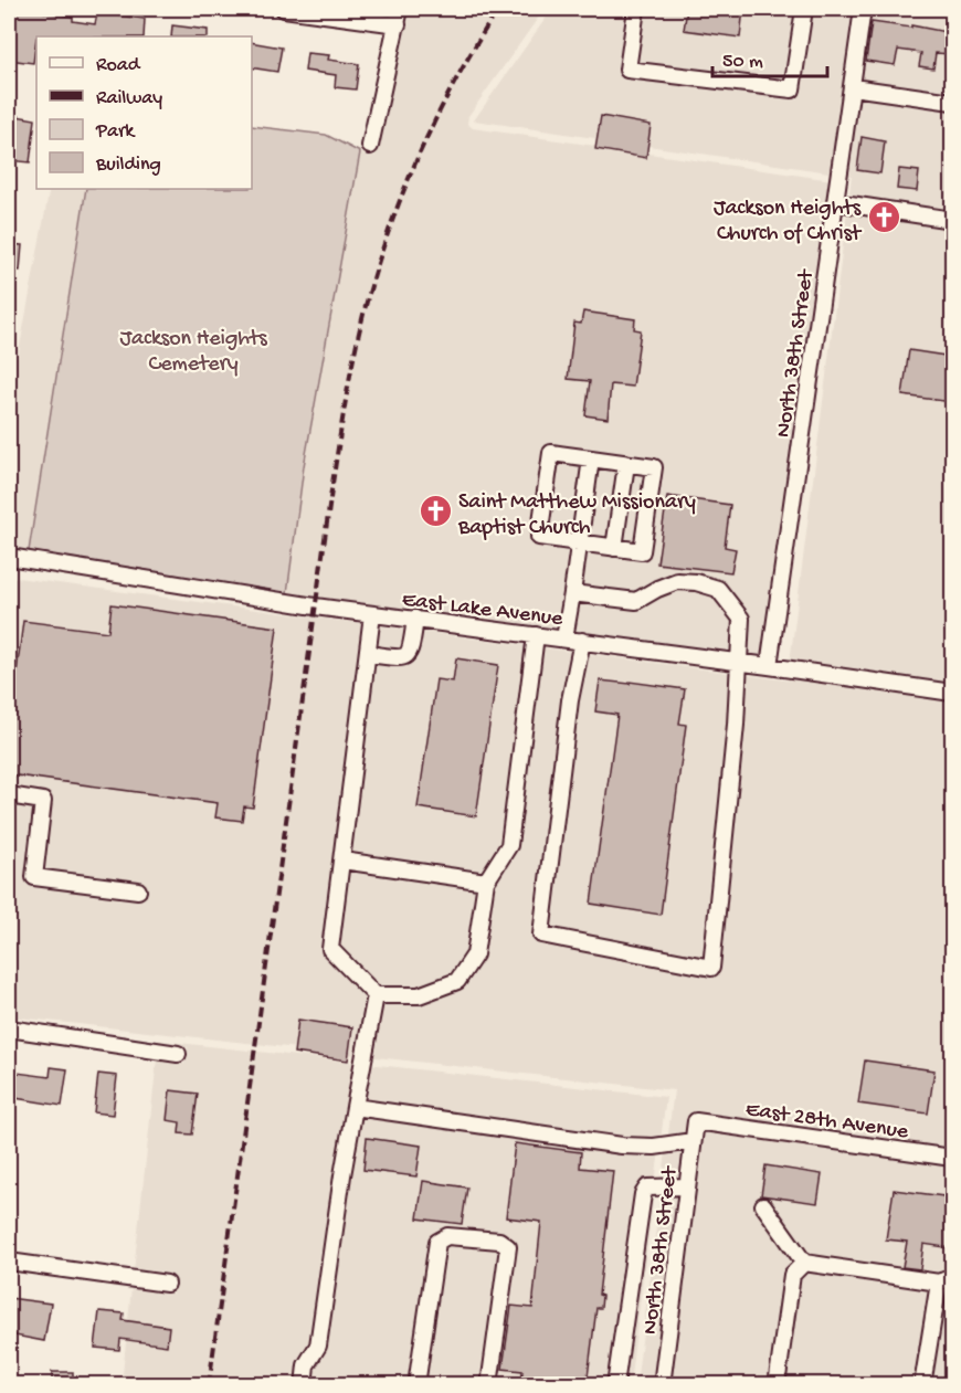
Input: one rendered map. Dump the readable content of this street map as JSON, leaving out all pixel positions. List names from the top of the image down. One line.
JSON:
{"streets":{"street":["North 38th Street","East Lake Avenue","East 28th Avenue"]},"crossings":[["North 38th Street","East Lake Avenue"],["North 38th Street","East 28th Avenue"]],"parks":["Jackson Heights Cemetery"],"places":{"church":["Jackson Heights Church of Christ","Saint Matthew Missionary Baptist Church"]},"legend":["Road","Railway","Park","Building"],"scale_bar":"50 m"}
